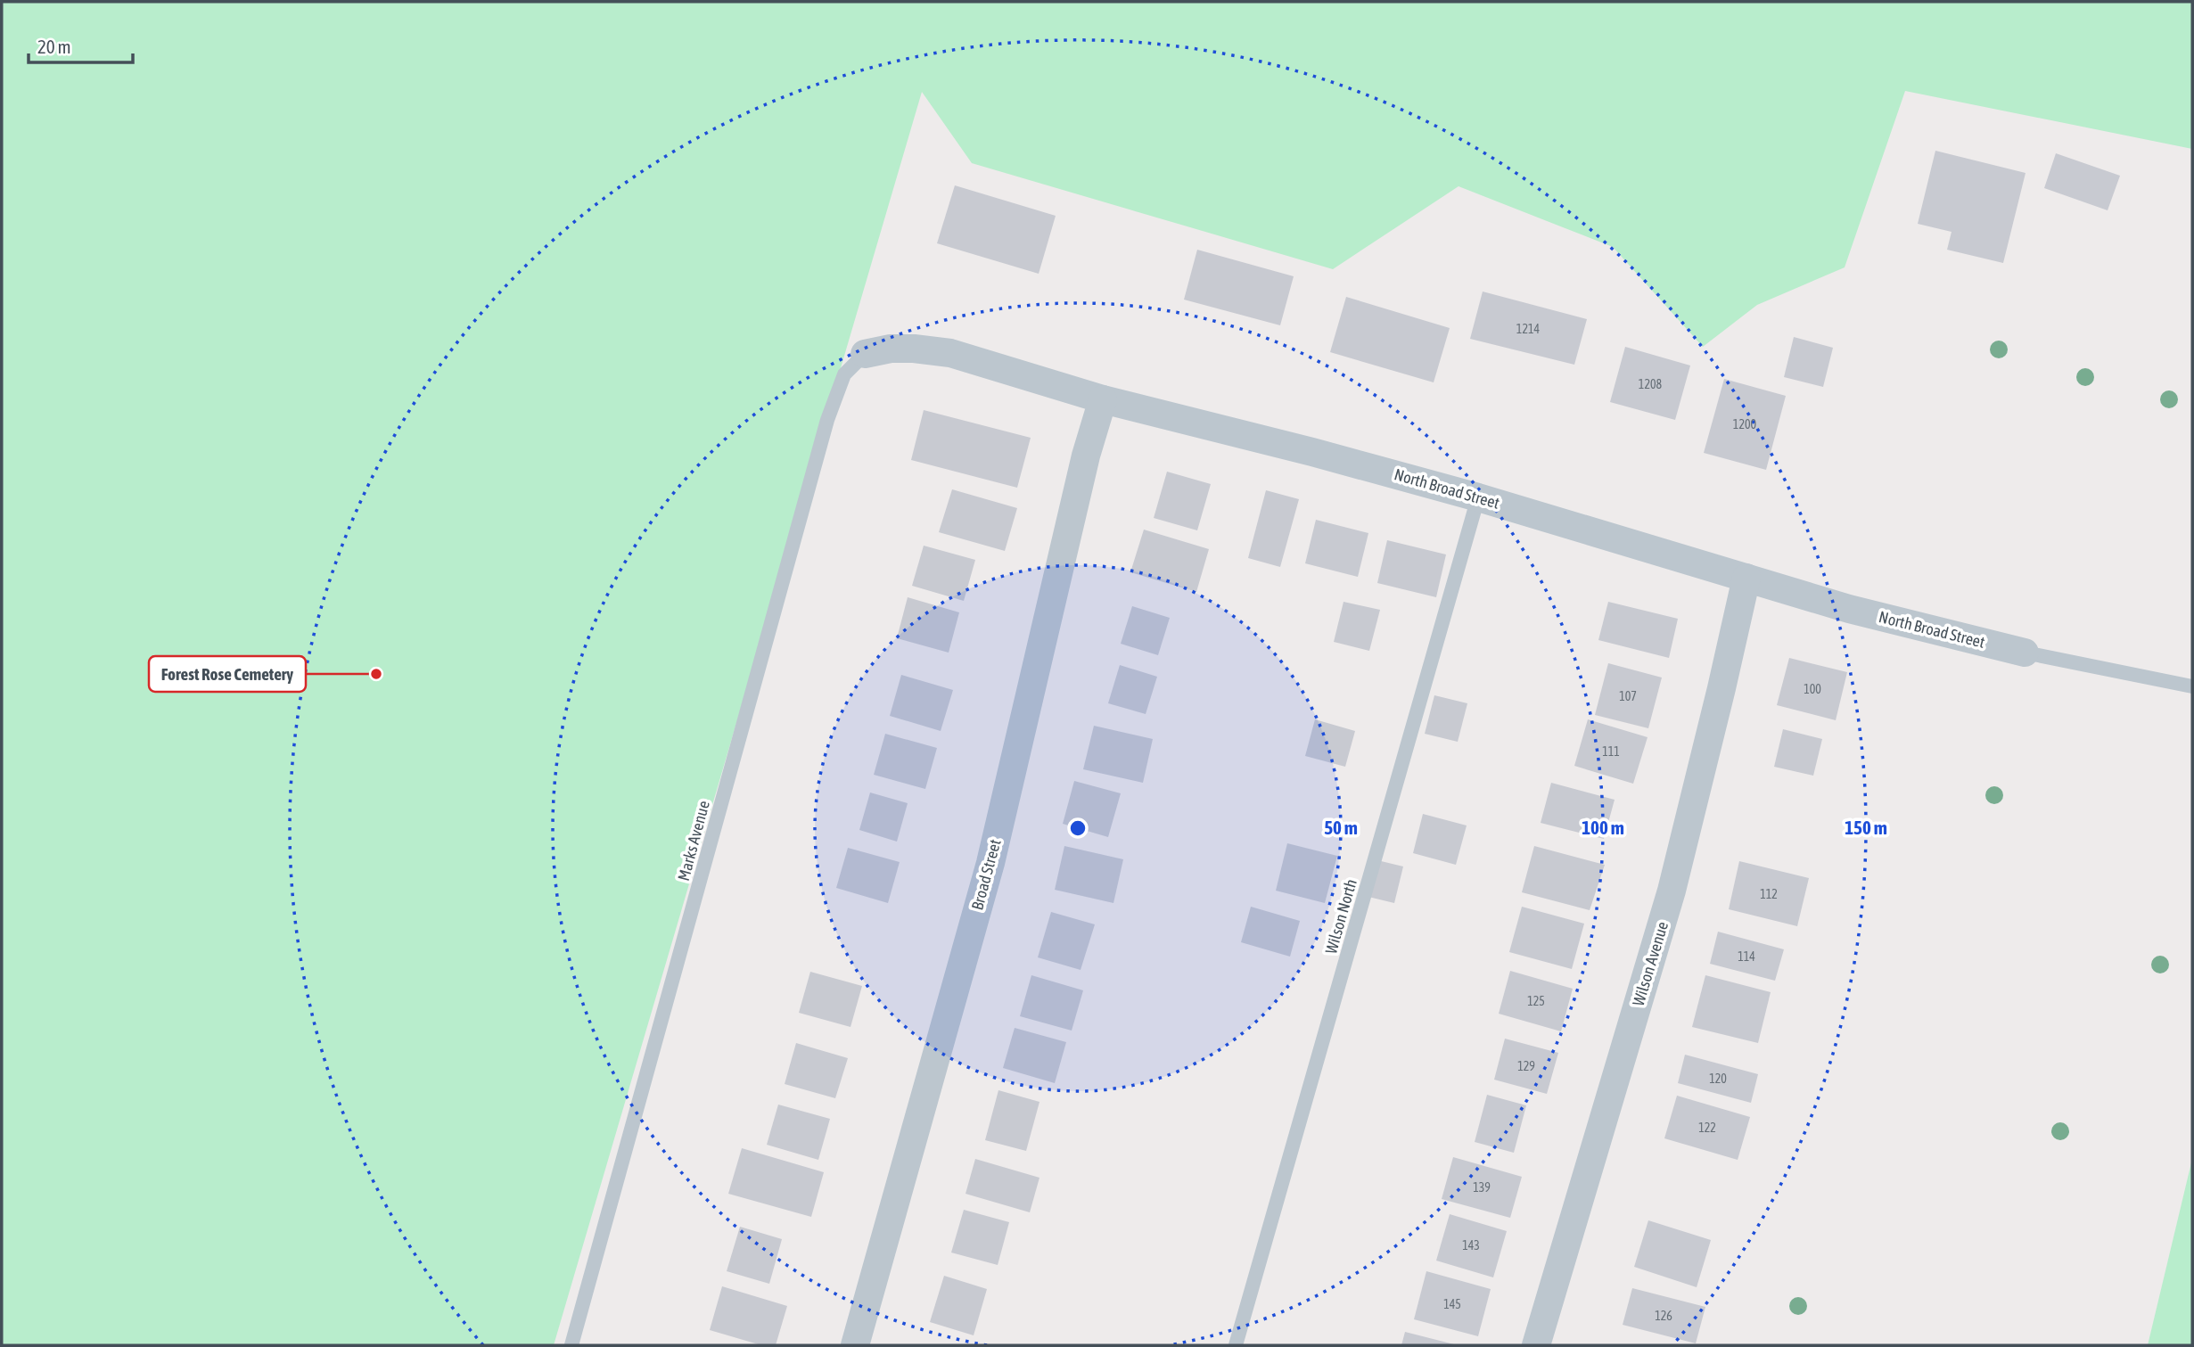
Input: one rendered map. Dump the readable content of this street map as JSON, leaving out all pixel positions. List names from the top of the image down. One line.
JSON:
{"streets":{"street":["North Broad Street","Broad Street","Wilson Avenue"],"lane":["Marks Avenue","Wilson North"]},"crossings":[["North Broad Street","Marks Avenue"],["North Broad Street","Broad Street"],["North Broad Street","Wilson North"],["North Broad Street","Wilson Avenue"]],"places":["Forest Rose Cemetery"],"house_numbers":["1214","1208","1200","100","107","111","112","114","125","129","120","122","139","143","145","126"],"scale_bar":"20 m","rings":["50 m","100 m","150 m"]}
